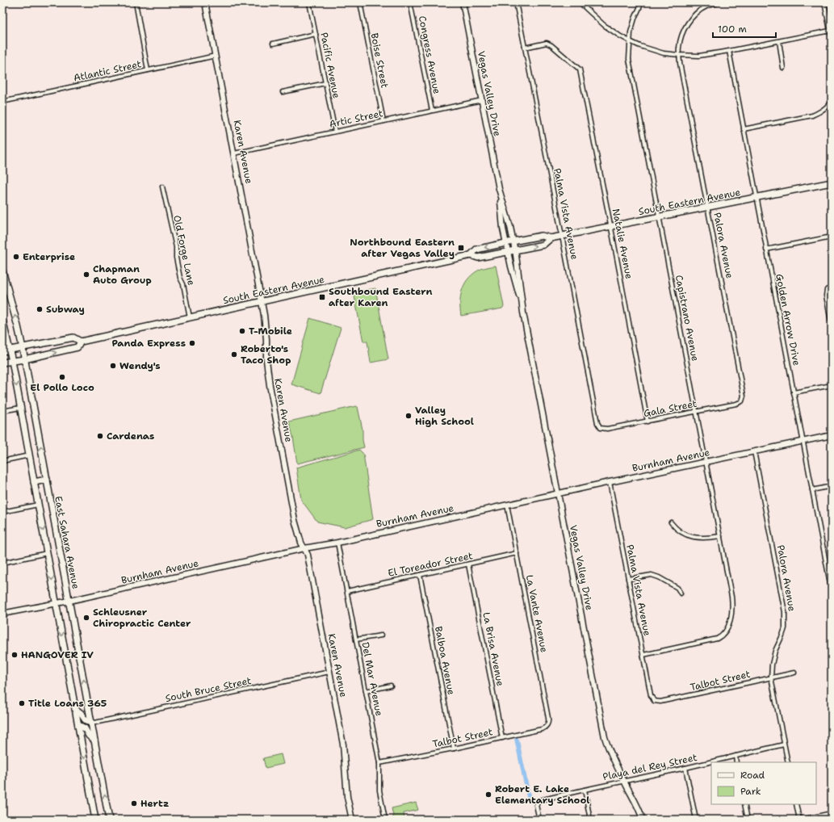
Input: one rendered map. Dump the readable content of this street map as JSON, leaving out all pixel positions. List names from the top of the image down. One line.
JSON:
{"streets":{"main road":["South Eastern Avenue","East Sahara Avenue"],"street":["Congress Avenue","Boise Street","Pacific Avenue","Atlantic Street","Vegas Valley Drive","Artic Street","Karen Avenue","Palma Vista Avenue","Natalie Avenue","Palora Avenue","Old Forge Lane","Capistrano Avenue","Golden Arrow Drive","Gala Street","Burnham Avenue","El Toreador Street","La Vante Avenue","La Brisa Avenue","Balboa Avenue","Del Mar Avenue","Talbot Street","South Bruce Street","Playa del Rey Street"]},"crossings":[["Congress Avenue","Artic Street"],["Boise Street","Artic Street"],["Pacific Avenue","Artic Street"],["Atlantic Street","Karen Avenue"],["Vegas Valley Drive","Artic Street"],["Vegas Valley Drive","South Eastern Avenue"],["Vegas Valley Drive","Burnham Avenue"],["Vegas Valley Drive","Playa del Rey Street"],["Artic Street","Karen Avenue"],["Karen Avenue","South Eastern Avenue"],["Karen Avenue","Burnham Avenue"],["Karen Avenue","South Bruce Street"],["South Eastern Avenue","Palma Vista Avenue"],["South Eastern Avenue","Natalie Avenue"],["South Eastern Avenue","Palora Avenue"],["South Eastern Avenue","Old Forge Lane"],["South Eastern Avenue","Capistrano Avenue"],["South Eastern Avenue","Golden Arrow Drive"],["South Eastern Avenue","East Sahara Avenue"],["Palma Vista Avenue","Natalie Avenue"],["Palma Vista Avenue","Capistrano Avenue"],["Palma Vista Avenue","Gala Street"],["Palma Vista Avenue","Burnham Avenue"],["Palma Vista Avenue","Talbot Street"],["Natalie Avenue","Gala Street"],["Palora Avenue","Gala Street"],["Palora Avenue","Burnham Avenue"],["Palora Avenue","Talbot Street"],["Palora Avenue","Playa del Rey Street"],["Capistrano Avenue","Gala Street"],["Capistrano Avenue","Burnham Avenue"],["Golden Arrow Drive","Burnham Avenue"],["Burnham Avenue","East Sahara Avenue"],["Burnham Avenue","La Vante Avenue"],["Burnham Avenue","Del Mar Avenue"],["East Sahara Avenue","South Bruce Street"],["El Toreador Street","La Vante Avenue"],["El Toreador Street","La Brisa Avenue"],["El Toreador Street","Balboa Avenue"],["El Toreador Street","Del Mar Avenue"],["La Vante Avenue","Talbot Street"],["La Brisa Avenue","Talbot Street"],["Balboa Avenue","Talbot Street"],["Del Mar Avenue","Talbot Street"]],"places":{"transit":["Northbound Eastern after Vegas Valley","Southbound Eastern after Karen"],"other":["Enterprise","Chapman Auto Group","Subway","T-Mobile","Panda Express","Roberto's Taco Shop","Wendy's","El Pollo Loco","Valley High School","Cardenas","Schleusner Chiropractic Center","HANGOVER IV","Title Loans 365","Robert E. Lake Elementary School","Hertz"]},"legend":["Road","Park"],"scale_bar":"100 m"}
